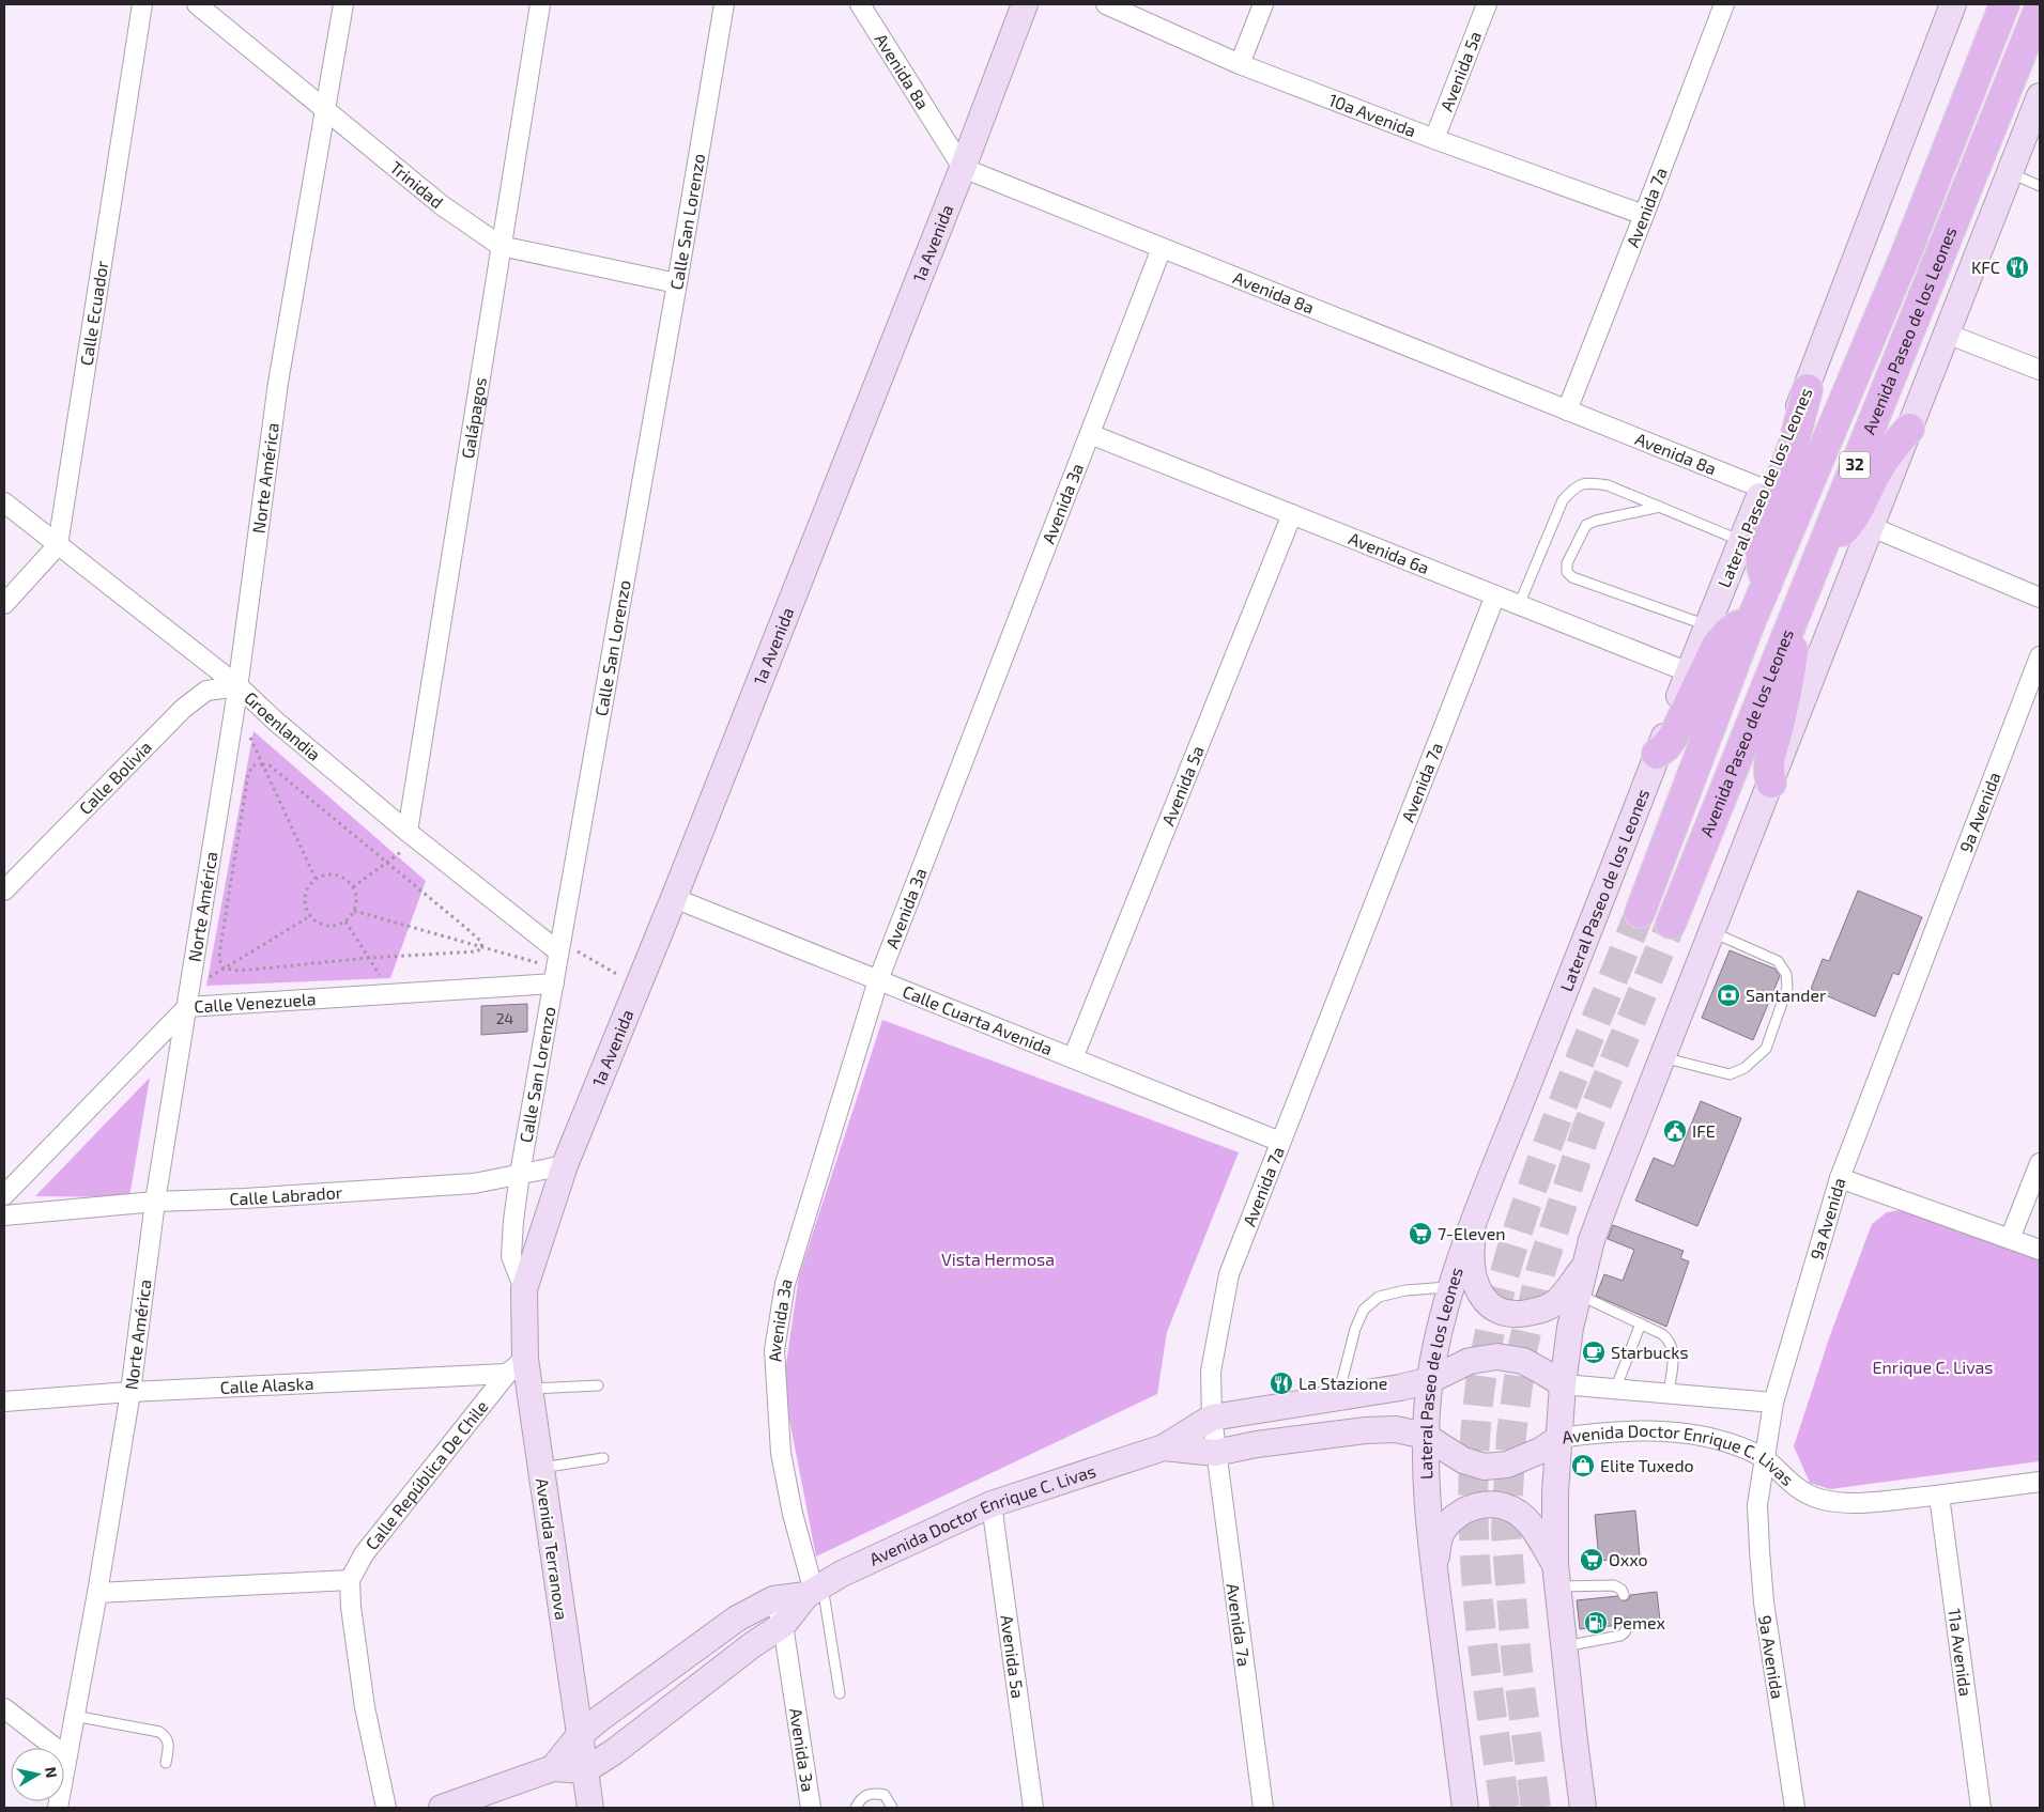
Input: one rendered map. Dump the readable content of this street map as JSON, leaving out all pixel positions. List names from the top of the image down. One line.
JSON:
{"streets":{"main road":["Avenida Paseo de los Leones","32"],"street":["Avenida 8a","Avenida 5a","10a Avenida","Trinidad","Avenida 7a","Calle San Lorenzo","1a Avenida","Calle Ecuador","Galápagos","Norte América","Lateral Paseo de los Leones","Avenida 3a","Avenida 6a","Groenlandia","Calle Bolivia","9a Avenida","Calle Venezuela","Calle Cuarta Avenida","Calle Labrador","Calle Alaska","Avenida Doctor Enrique C. Livas","Calle República De Chile","Avenida Terranova","11a Avenida"]},"crossings":[["Avenida 8a","Avenida 7a"],["Avenida 8a","1a Avenida"],["Avenida 8a","Lateral Paseo de los Leones"],["Avenida 8a","Avenida 3a"],["Avenida 5a","10a Avenida"],["Avenida 5a","Avenida 6a"],["Avenida 5a","Calle Cuarta Avenida"],["Avenida 5a","Avenida Doctor Enrique C. Livas"],["10a Avenida","Avenida 7a"],["Trinidad","Calle San Lorenzo"],["Trinidad","Galápagos"],["Trinidad","Norte América"],["Avenida 7a","Avenida 6a"],["Avenida 7a","Calle Cuarta Avenida"],["Avenida 7a","Avenida Doctor Enrique C. Livas"],["Calle San Lorenzo","1a Avenida"],["Calle San Lorenzo","Groenlandia"],["Calle San Lorenzo","Calle Venezuela"],["Calle San Lorenzo","Calle Labrador"],["Calle San Lorenzo","Avenida Terranova"],["1a Avenida","Calle Cuarta Avenida"],["1a Avenida","Calle Labrador"],["1a Avenida","Avenida Terranova"],["Calle Ecuador","Groenlandia"],["Galápagos","Groenlandia"],["Norte América","Groenlandia"],["Norte América","Calle Bolivia"],["Norte América","Calle Venezuela"],["Norte América","Calle Labrador"],["Norte América","Calle Alaska"],["Lateral Paseo de los Leones","Avenida 6a"],["Lateral Paseo de los Leones","Avenida Doctor Enrique C. Livas"],["Avenida 3a","Avenida 6a"],["Avenida 3a","Calle Cuarta Avenida"],["Avenida 3a","Avenida Doctor Enrique C. Livas"],["Groenlandia","Calle Bolivia"],["Groenlandia","Calle Venezuela"],["9a Avenida","Avenida Doctor Enrique C. Livas"],["Calle Alaska","Calle República De Chile"],["Calle Alaska","Avenida Terranova"],["Avenida Doctor Enrique C. Livas","Avenida Terranova"],["Avenida Doctor Enrique C. Livas","11a Avenida"],["Calle República De Chile","Avenida Terranova"]],"parks":["Vista Hermosa","Enrique C. Livas"],"places":{"restaurant":["KFC","La Stazione"],"bank":["Santander"],"public building":["IFE"],"supermarket":["7-Eleven","Oxxo"],"cafe":["Starbucks"],"shop":["Elite Tuxedo"],"fuel station":["Pemex"]},"house_numbers":["24"],"north":"right"}
